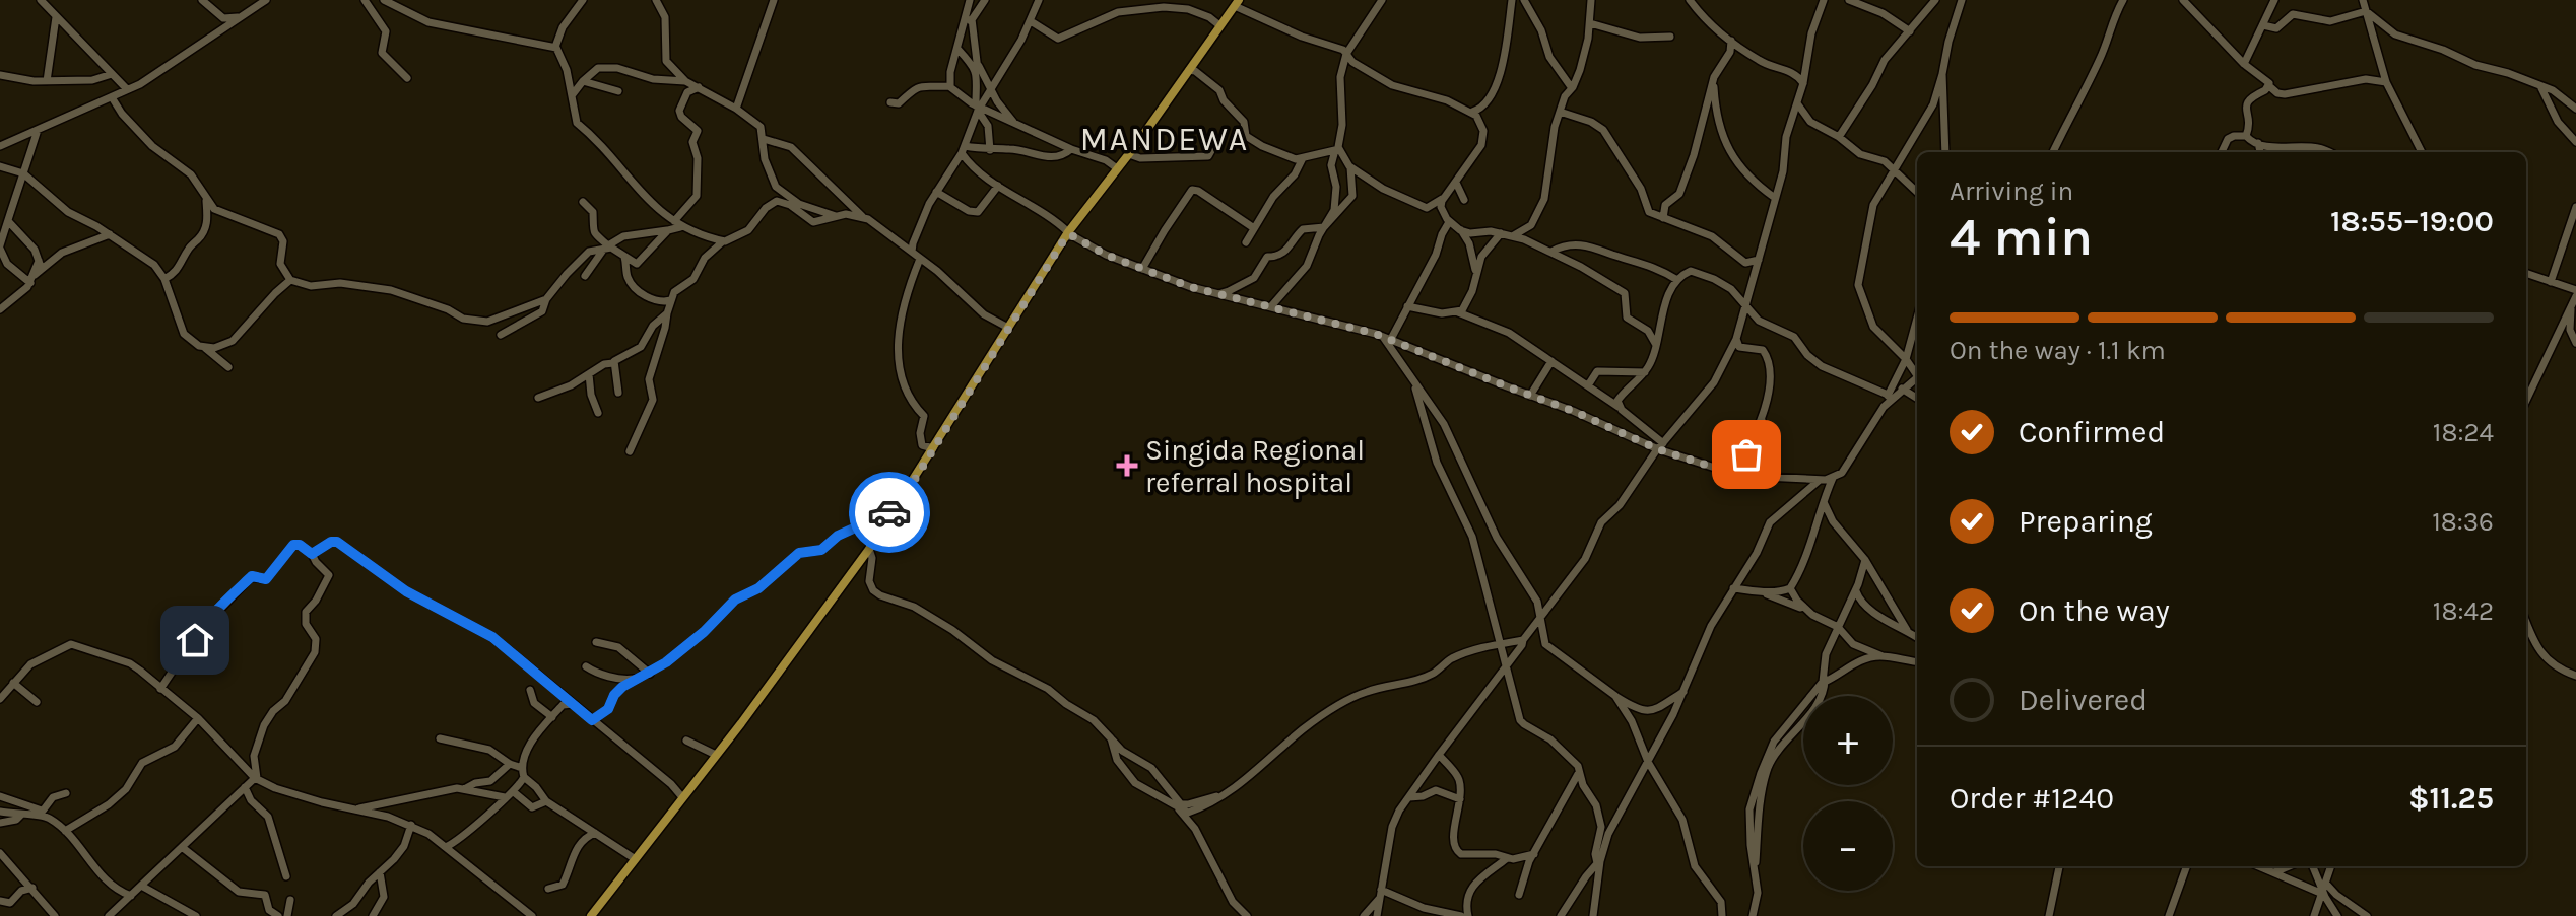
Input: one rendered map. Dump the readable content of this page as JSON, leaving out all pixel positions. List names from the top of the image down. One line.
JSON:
{"districts":["MANDEWA"],"places":{"health":["Singida Regional referral hospital"]},"page":{"heading":["4 min","Arriving in","18:55–19:00"],"panel":["Order #1240","$11.25"],"bar":"On the way · 1.1 km","list":[["Confirmed","18:24"],["Preparing","18:36"],["On the way","18:42"],"Delivered"],"map_buttons":["+","−"]}}
